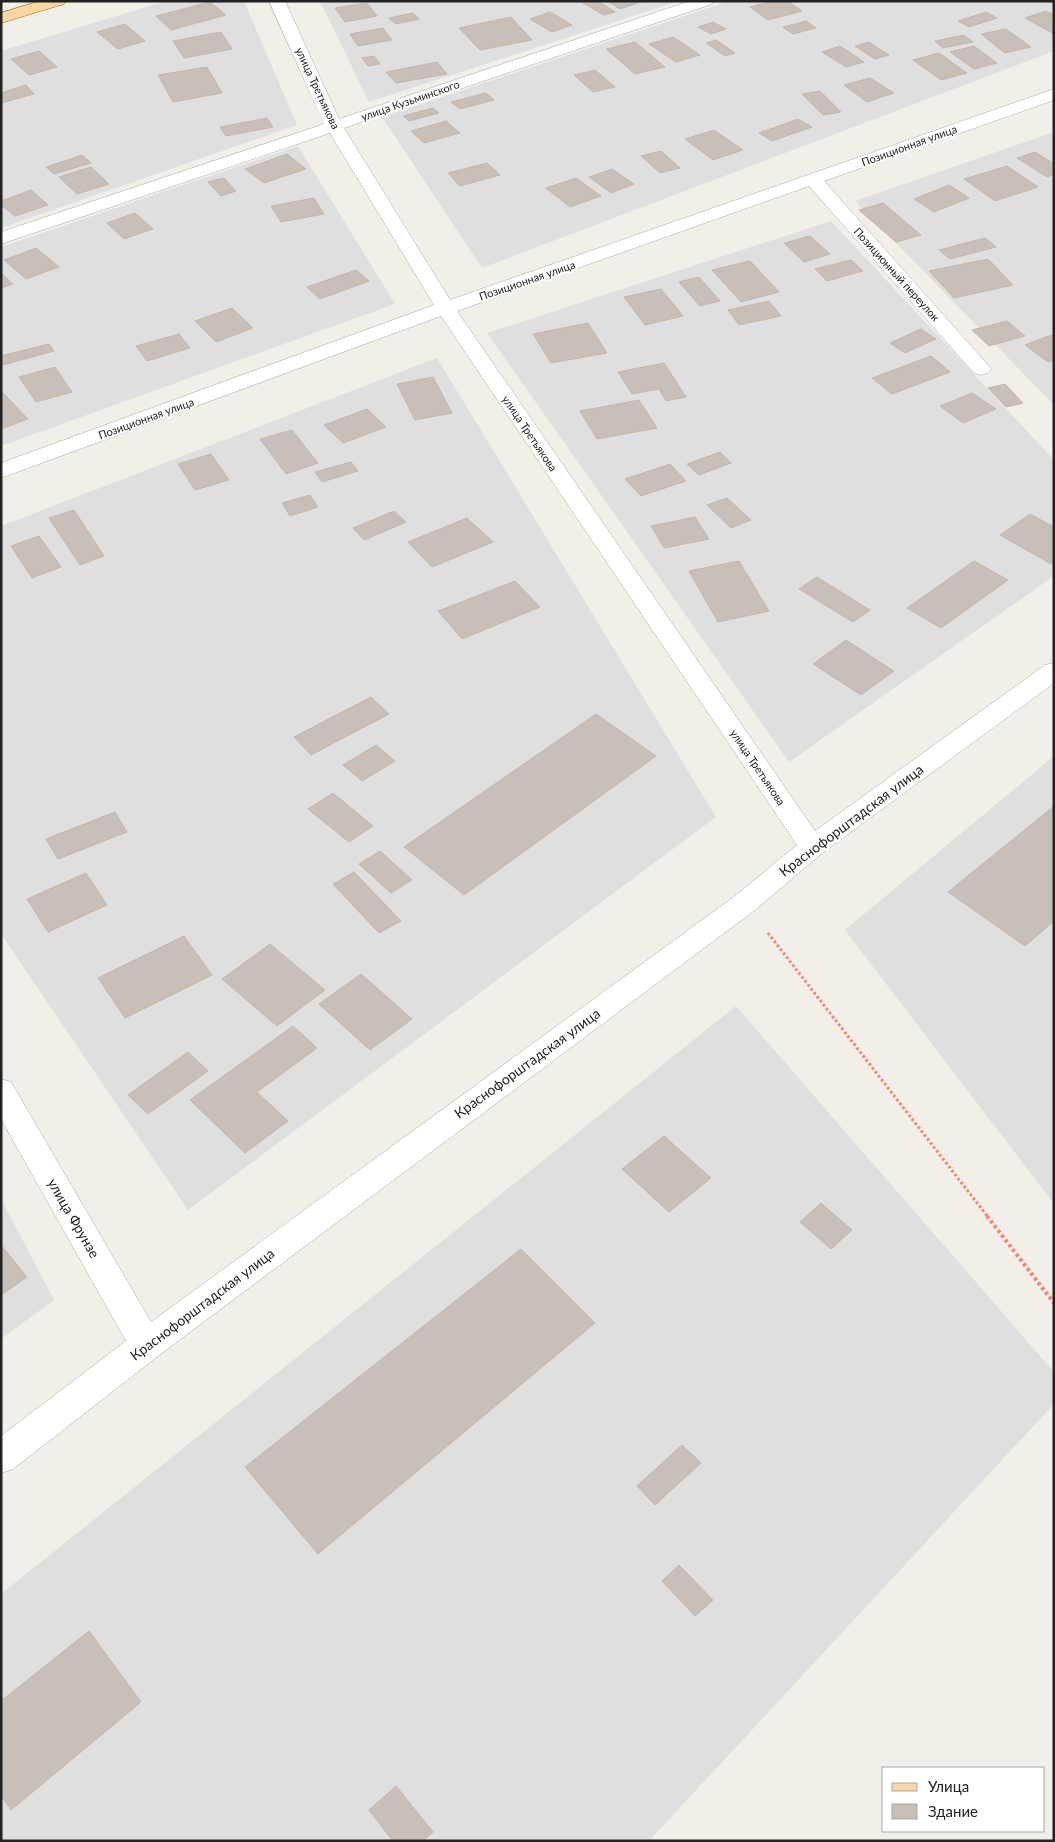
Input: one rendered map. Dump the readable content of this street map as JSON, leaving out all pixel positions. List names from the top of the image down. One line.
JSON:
{"streets":{"street":["улица Третьякова","улица Кузьминского","Позиционная улица","Позиционный переулок","Краснофорштадская улица","улица Фрунзе"]},"crossings":[["улица Третьякова","улица Кузьминского"],["улица Третьякова","Позиционная улица"],["улица Третьякова","Краснофорштадская улица"],["Позиционная улица","Позиционный переулок"],["Краснофорштадская улица","улица Фрунзе"]],"legend":["Улица","Здание"]}
